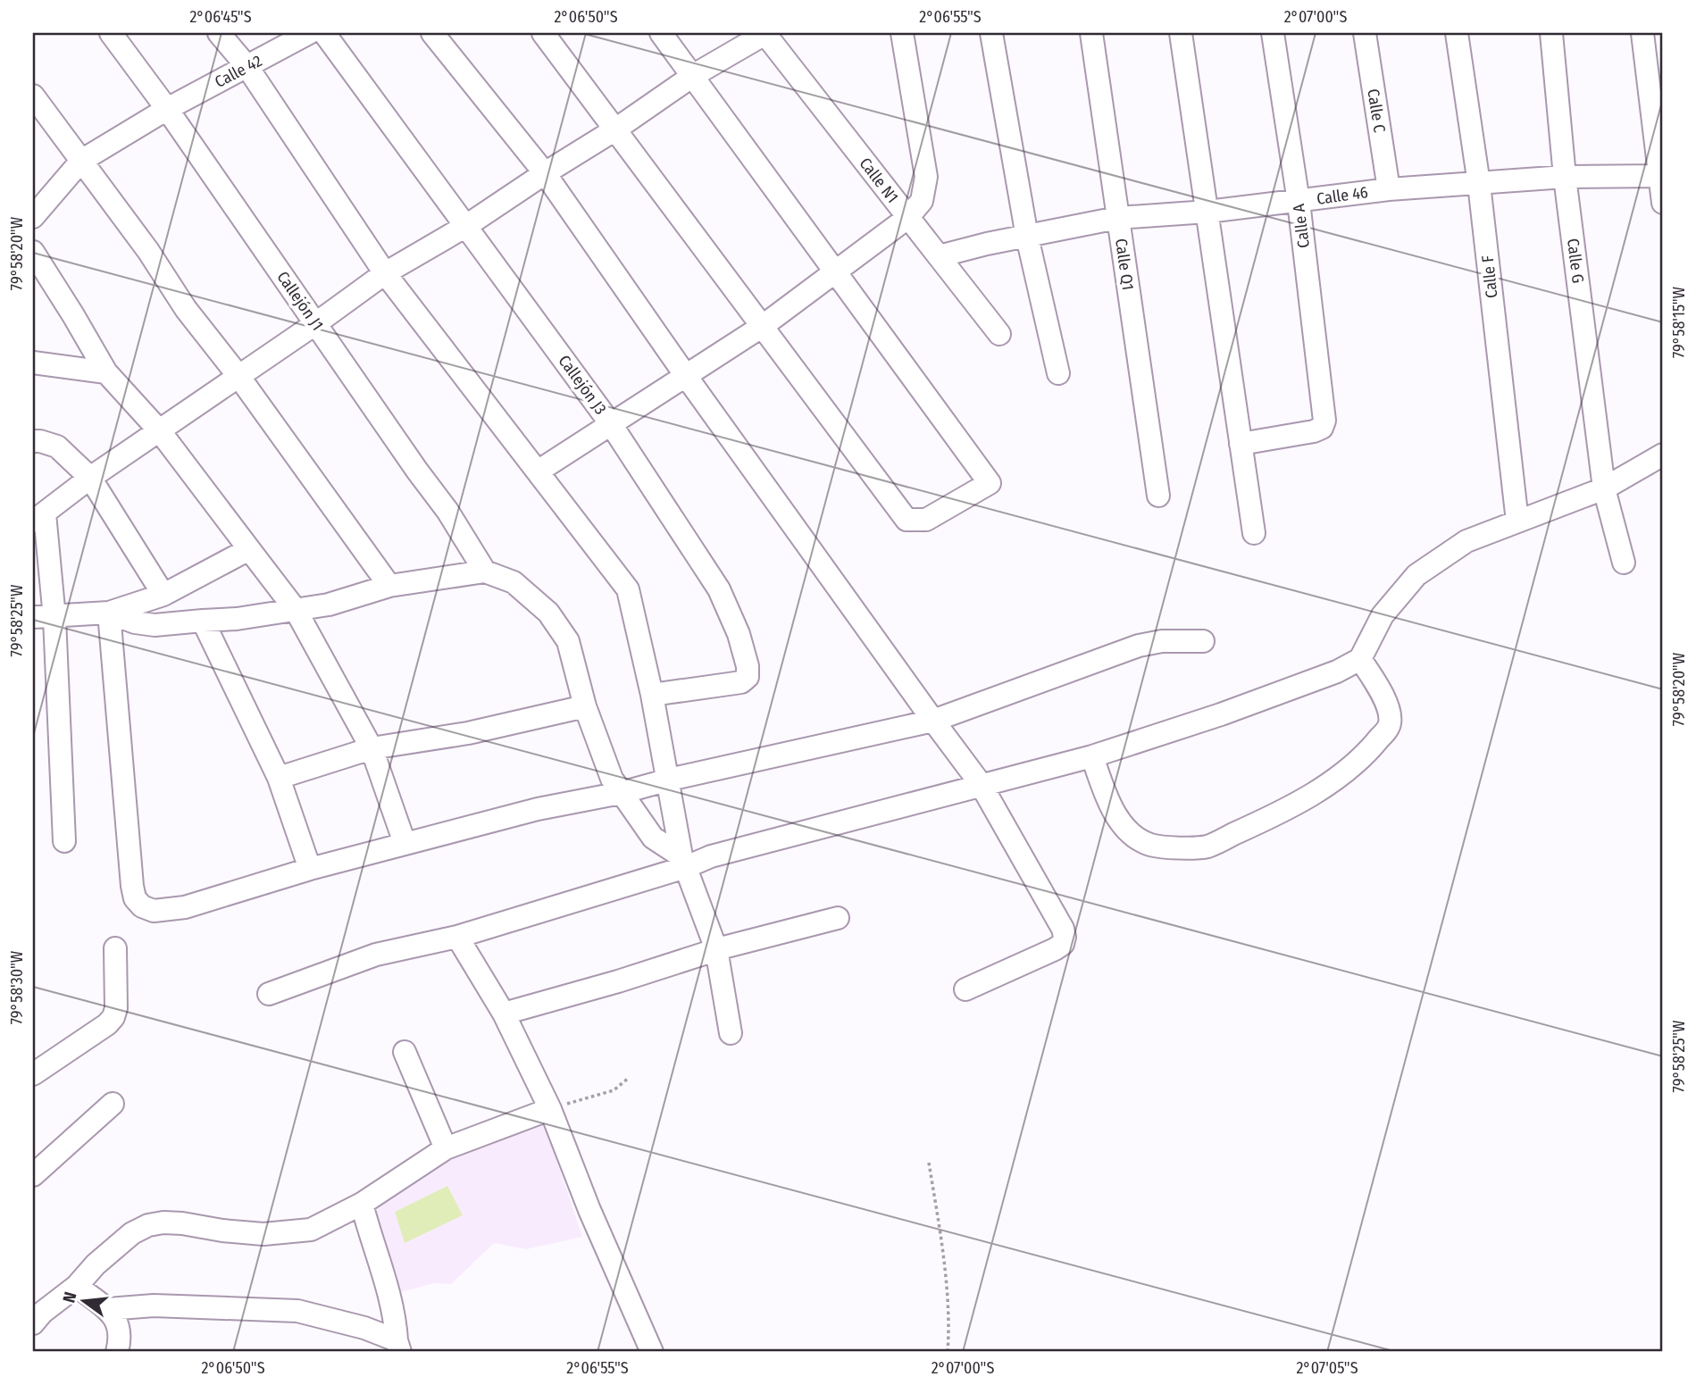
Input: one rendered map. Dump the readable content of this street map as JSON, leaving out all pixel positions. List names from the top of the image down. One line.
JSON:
{"streets":{"street":["Calle 42","Calle C","Calle N1","Calle 46","Calle A","Calle G","Calle Q1","Calle F","Callejón J1","Callejón J3"]},"crossings":[["Calle 42","Callejón J1"],["Calle C","Calle 46"],["Calle 46","Calle A"],["Calle 46","Calle G"],["Calle 46","Calle Q1"],["Calle 46","Calle F"]],"north":"left","coordinates":["2°06'45\"S","2°06'50\"S","2°06'55\"S","2°07'00\"S","79°58'20\"W","79°58'15\"W","79°58'25\"W","79°58'30\"W","2°07'05\"S"]}
